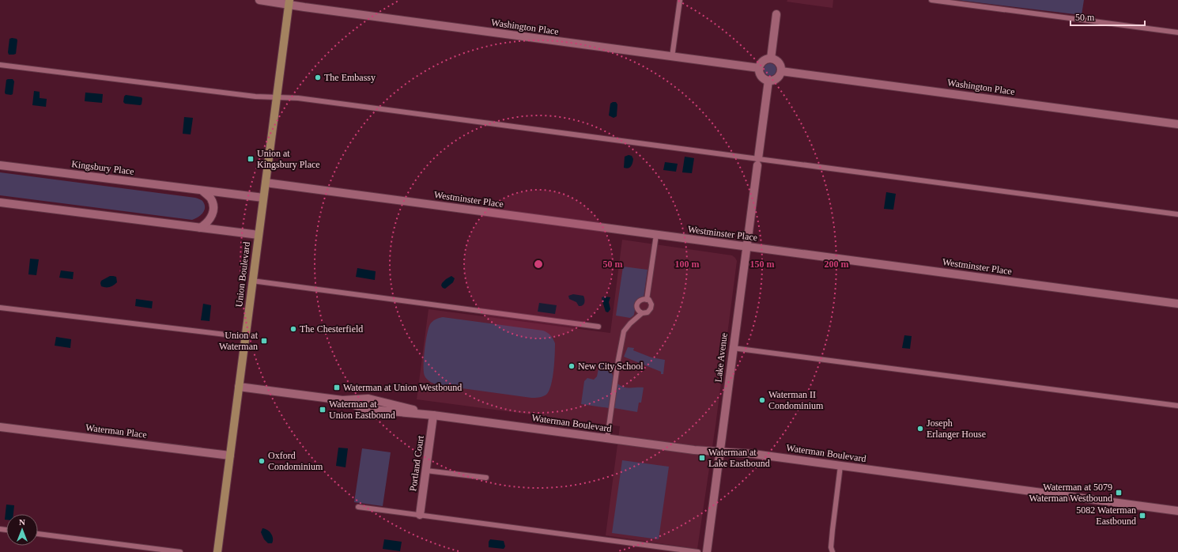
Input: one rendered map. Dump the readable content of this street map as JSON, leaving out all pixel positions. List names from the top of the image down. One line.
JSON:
{"streets":{"main road":["Union Boulevard"],"street":["Washington Place","Kingsbury Place","Westminster Place","Lake Avenue","Waterman Boulevard","Waterman Place","Portland Court"]},"crossings":[["Washington Place","Union Boulevard"],["Washington Place","Lake Avenue"],["Kingsbury Place","Union Boulevard"],["Westminster Place","Union Boulevard"],["Westminster Place","Lake Avenue"],["Union Boulevard","Waterman Boulevard"],["Union Boulevard","Waterman Place"],["Lake Avenue","Waterman Boulevard"],["Waterman Boulevard","Portland Court"]],"places":{"other":["The Embassy","The Chesterfield","New City School","Waterman II Condominium","Joseph Erlanger House","Oxford Condominium"],"transit":["Union at Kingsbury Place","Union at Waterman","Waterman at Union Westbound","Waterman at Union Eastbound","Waterman at Lake Eastbound","Waterman at 5079 Waterman Westbound","5082 Waterman Eastbound"]},"scale_bar":"50 m","north":"top","rings":["50 m","100 m","150 m","200 m"]}
